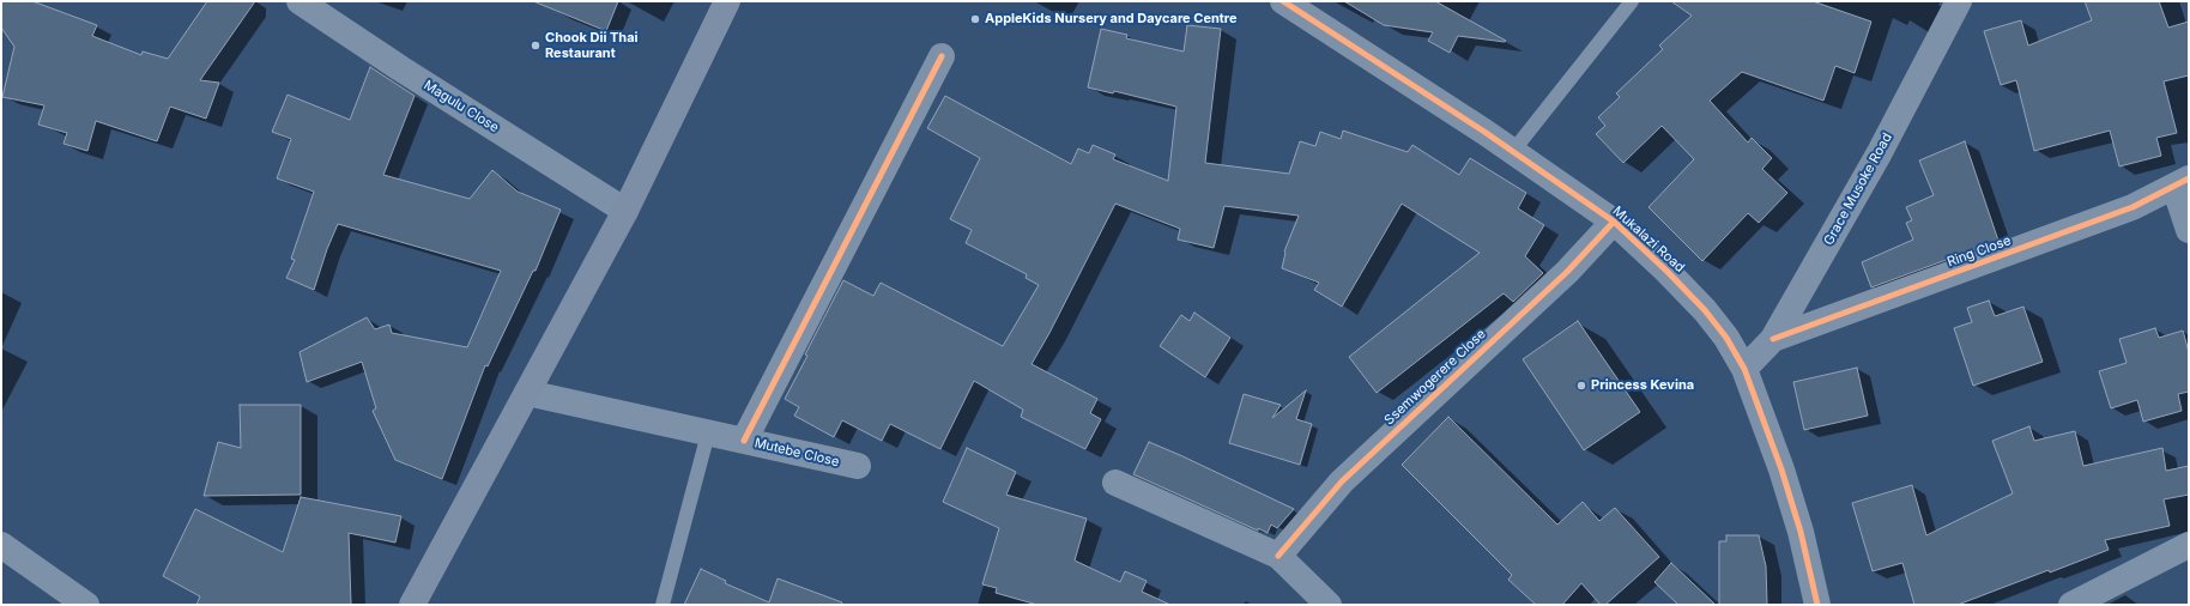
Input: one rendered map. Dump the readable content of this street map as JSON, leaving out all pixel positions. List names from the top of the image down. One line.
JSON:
{"streets":{"street":["Magulu Close","Grace Musoke Road","Mukalazi Road","Ring Close","Ssemwogerere Close","Mutebe Close"]},"crossings":[["Grace Musoke Road","Mukalazi Road"],["Grace Musoke Road","Ring Close"],["Mukalazi Road","Ssemwogerere Close"]],"places":["AppleKids Nursery and Daycare Centre","Chook Dii Thai Restaurant","Princess Kevina"]}
